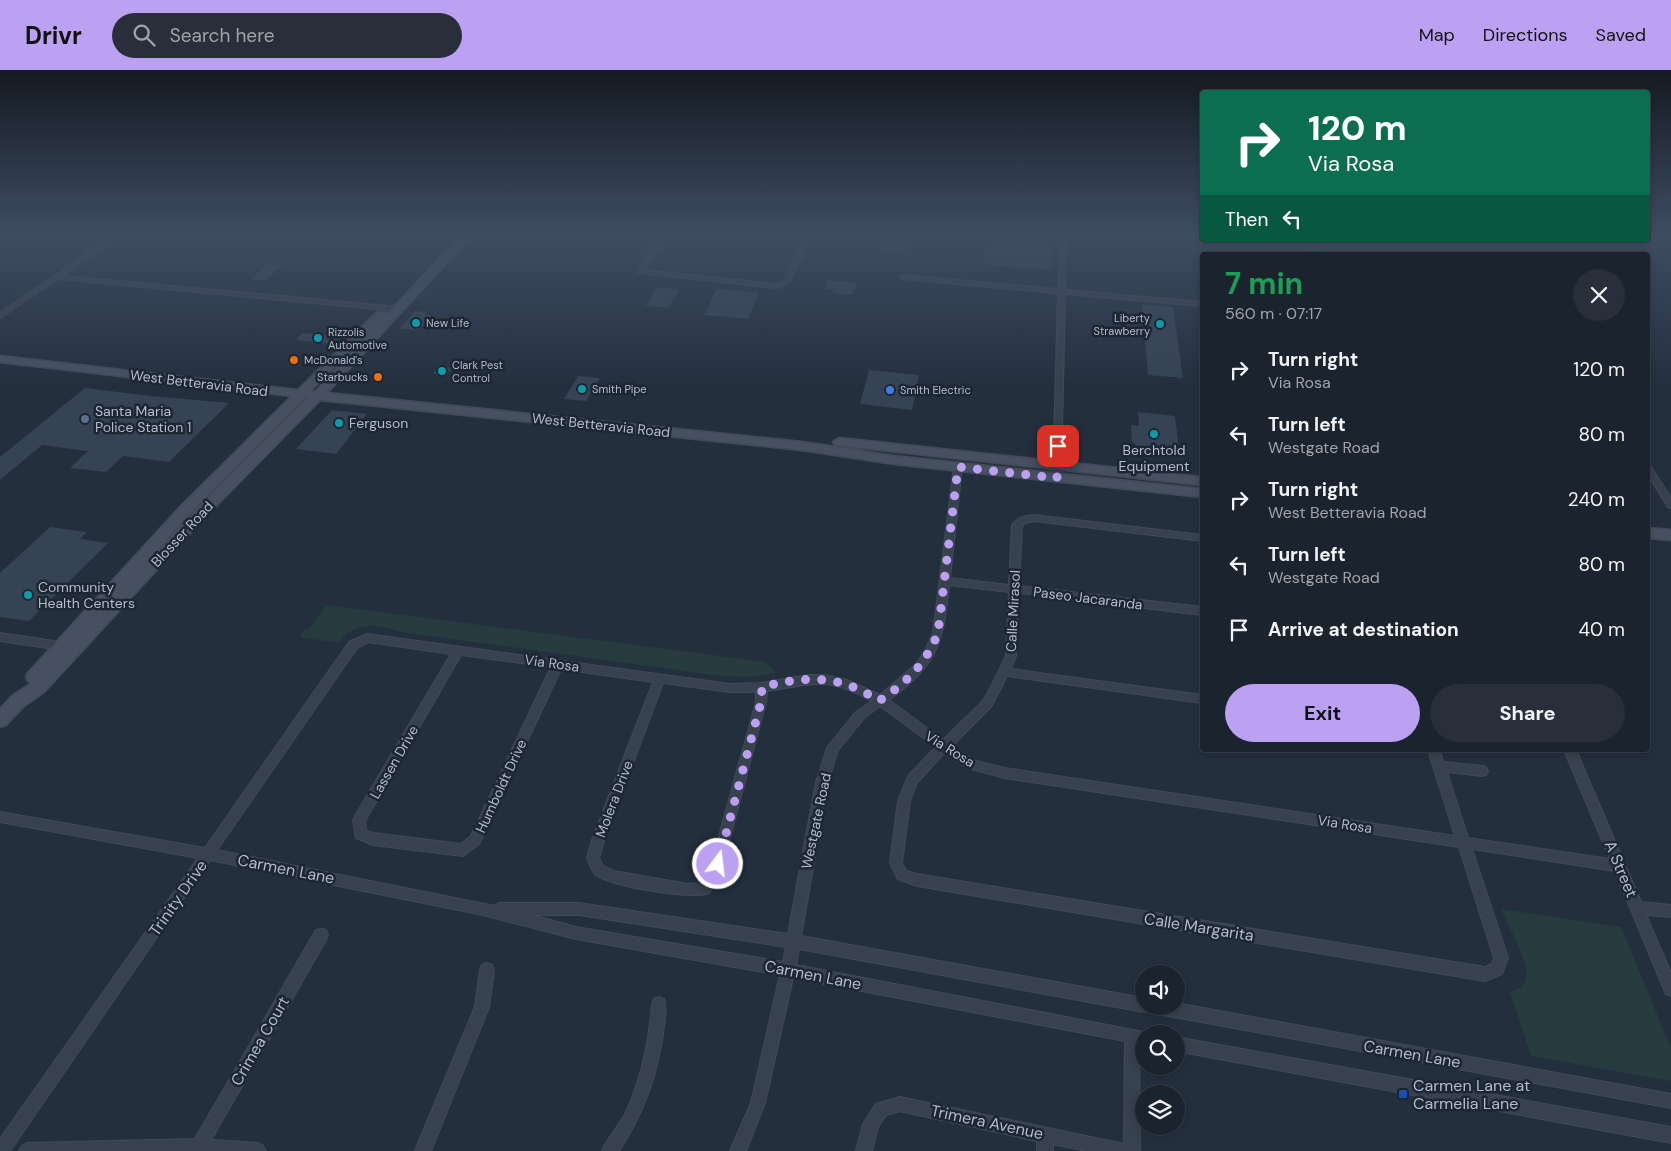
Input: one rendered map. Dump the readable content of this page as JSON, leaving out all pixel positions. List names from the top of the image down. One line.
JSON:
{"streets":{"main road":["West Betteravia Road","Blosser Road"],"street":["Paseo Jacaranda","Calle Mirasol","Via Rosa","Lassen Drive","Humboldt Drive","Molera Drive","Westgate Road","Carmen Lane","A Street","Trinity Drive","Calle Margarita","Crimea Court","Trimera Avenue"]},"crossings":[["West Betteravia Road","Blosser Road"],["West Betteravia Road","Westgate Road"],["Paseo Jacaranda","Calle Mirasol"],["Paseo Jacaranda","Westgate Road"],["Calle Mirasol","Via Rosa"],["Calle Mirasol","Calle Margarita"],["Via Rosa","Lassen Drive"],["Via Rosa","Humboldt Drive"],["Via Rosa","Molera Drive"],["Via Rosa","Westgate Road"],["Via Rosa","A Street"],["Via Rosa","Trinity Drive"],["Via Rosa","Calle Margarita"],["Lassen Drive","Humboldt Drive"],["Westgate Road","Carmen Lane"],["Carmen Lane","Trinity Drive"]],"places":{"other":["New Life","Liberty Strawberry","Rizzolis Automotive","McDonald's","Clark Pest Control","Starbucks","Smith Pipe","Smith Electric","Santa Maria Police Station 1","Ferguson","Berchtold Equipment","Community Health Centers"],"transit":["Carmen Lane at Carmelia Lane"]},"page":{"header":"Drivr","search":"Search here","nav":["Map","Directions","Saved"],"turn":["120 m","Via Rosa"],"then":"Then","heading":["7 min","560 m · 07:17"],"list":[{"name":"Turn right","note":"Via Rosa","value":"120 m"},{"name":"Turn left","note":"Westgate Road","value":"80 m"},{"name":"Turn right","note":"West Betteravia Road","value":"240 m"},{"name":"Turn left","note":"Westgate Road","value":"80 m"},{"name":"Arrive at destination","value":"40 m"}],"buttons":["Exit","Share"]}}
